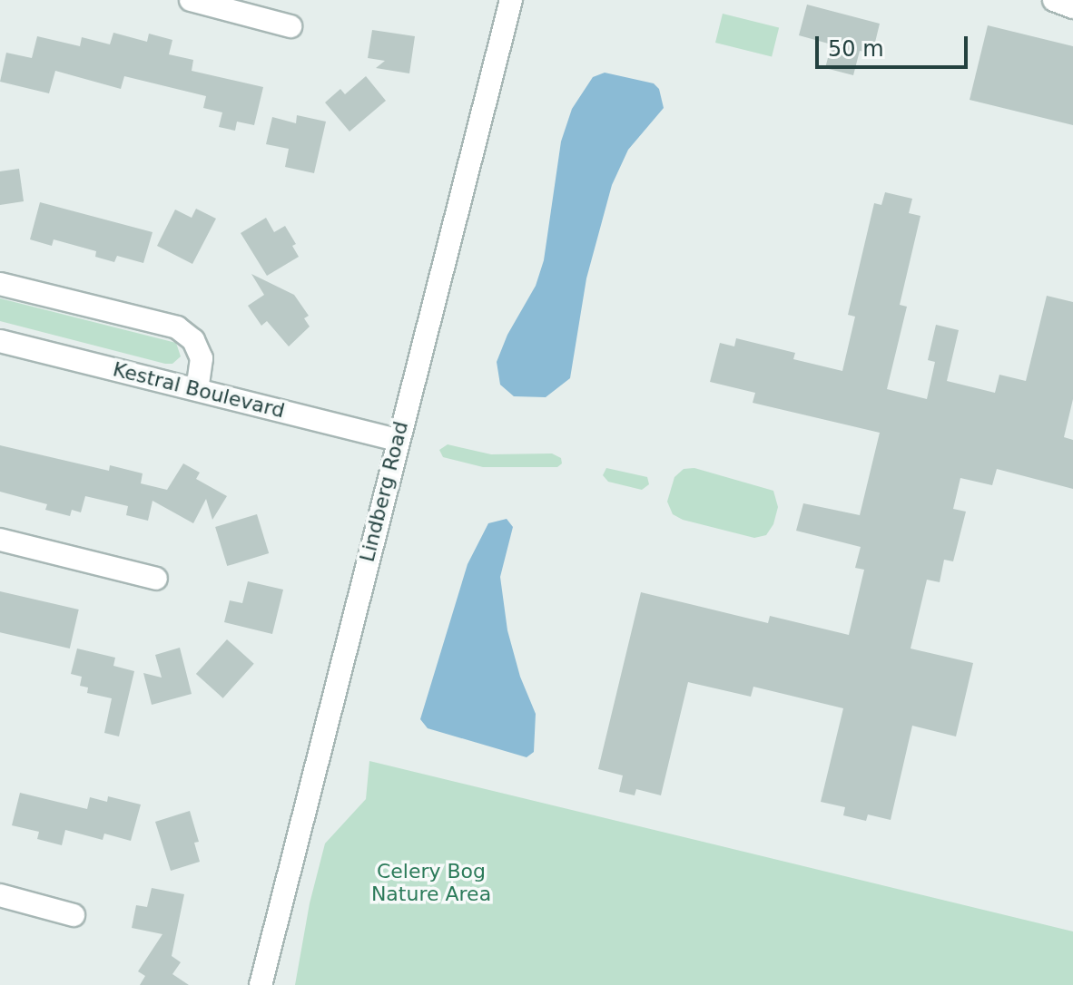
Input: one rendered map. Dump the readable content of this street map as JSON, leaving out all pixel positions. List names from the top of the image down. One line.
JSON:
{"streets":{"street":["Kestral Boulevard","Lindberg Road"]},"crossings":[["Kestral Boulevard","Lindberg Road"]],"parks":["Celery Bog Nature Area"],"scale_bar":"50 m"}
